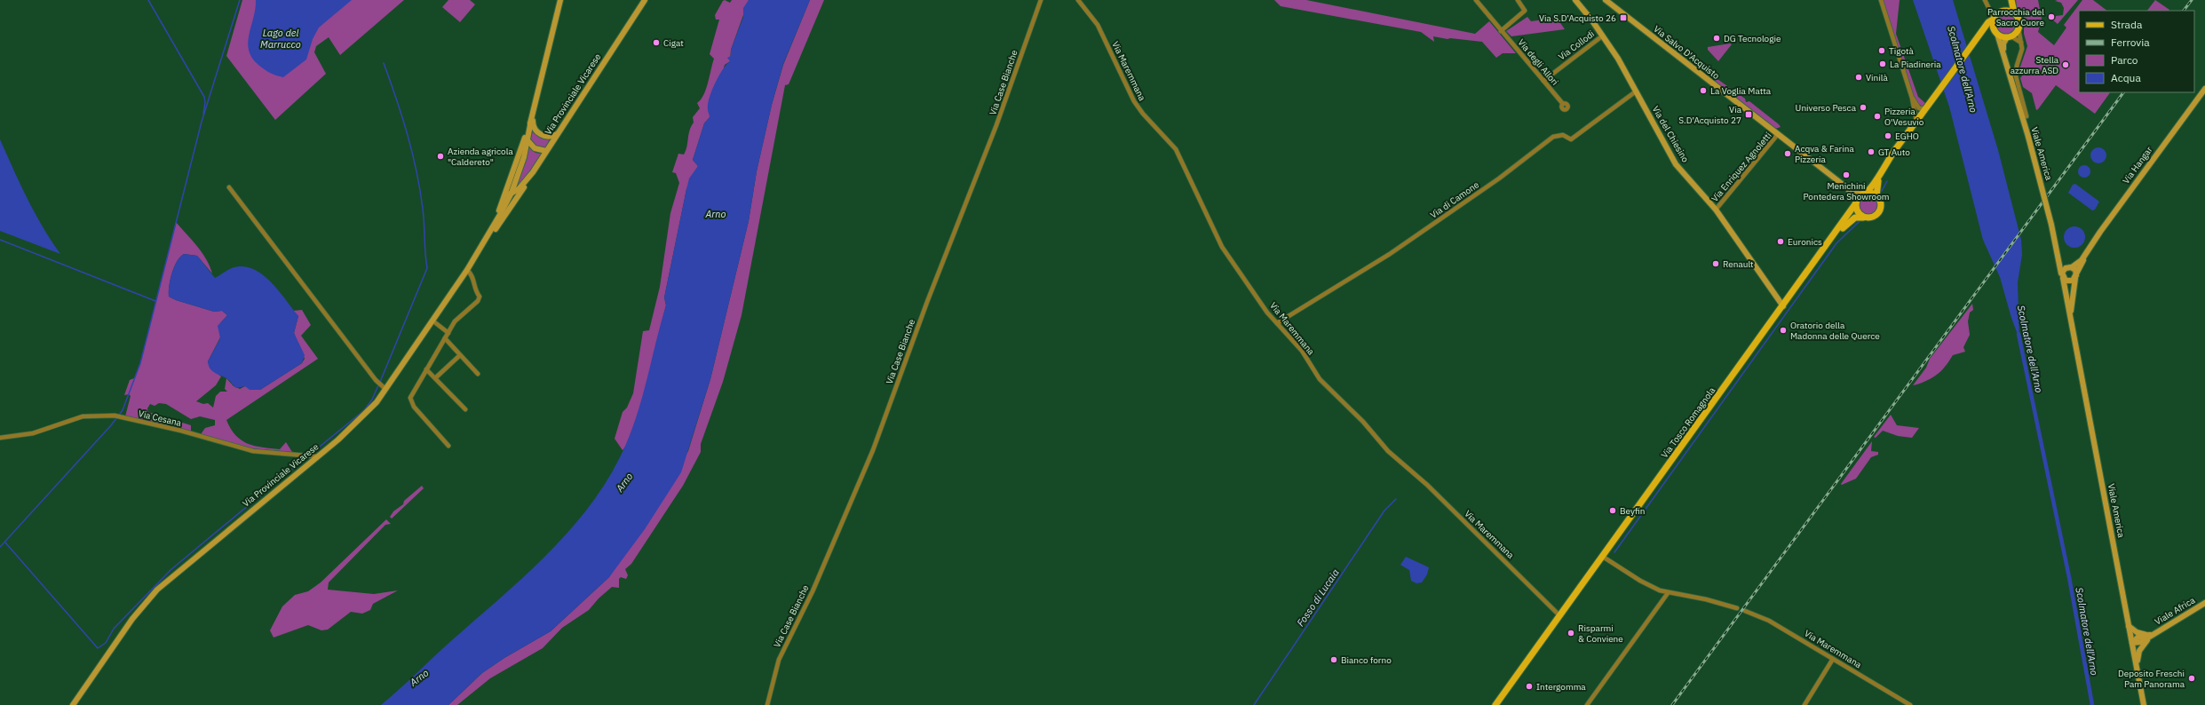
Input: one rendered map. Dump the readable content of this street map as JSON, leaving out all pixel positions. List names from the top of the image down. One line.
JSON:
{"streets":{"main road":["Via Tosco Romagnola"],"street":["Via Collodi","Via Salvo D'Acquisto","Via degli Allori","Via Maremmana","Via Case Bianche","Via Provinciale Vicarese","Via del Chiesino","Viale America","Via Hangar","Via Enriquez Agnoletti","Via di Camone","Via Cesana","Viale Africa"]},"crossings":[["Via Collodi","Via degli Allori"],["Via Collodi","Via del Chiesino"],["Via Salvo D'Acquisto","Via Enriquez Agnoletti"],["Via Maremmana","Via di Camone"],["Via Maremmana","Via Tosco Romagnola"],["Via Provinciale Vicarese","Via Cesana"],["Via del Chiesino","Via Enriquez Agnoletti"],["Via del Chiesino","Via di Camone"],["Via del Chiesino","Via Tosco Romagnola"],["Viale America","Via Hangar"],["Viale America","Viale Africa"]],"water":["Lago del Marrucco","Scolmatore dell'Arno","Arno","Fosso di Lucaia"],"places":{"other":["Parrocchia del Sacro Cuore","DG Tecnologie","Cigat","Tigotà","La Piadineria","Stella azzurra ASD","Vinilà","La Voglia Matta","Universo Pesca","Pizzeria O'Vesuvio","EGHO","GT Auto","Acqva & Farina Pizzeria","Azienda agricola \"Caldereto\"","Menichini Pontedera Showroom","Euronics","Renault","Oratorio della Madonna delle Querce","Beyfin","Risparmi & Conviene","Bianco forno","Deposito Freschi Pam Panorama","Intergomma"],"transit":["Via S.D’Acquisto 26","Via S.D’Acquisto 27"]},"legend":["Strada","Ferrovia","Parco","Acqua"]}
